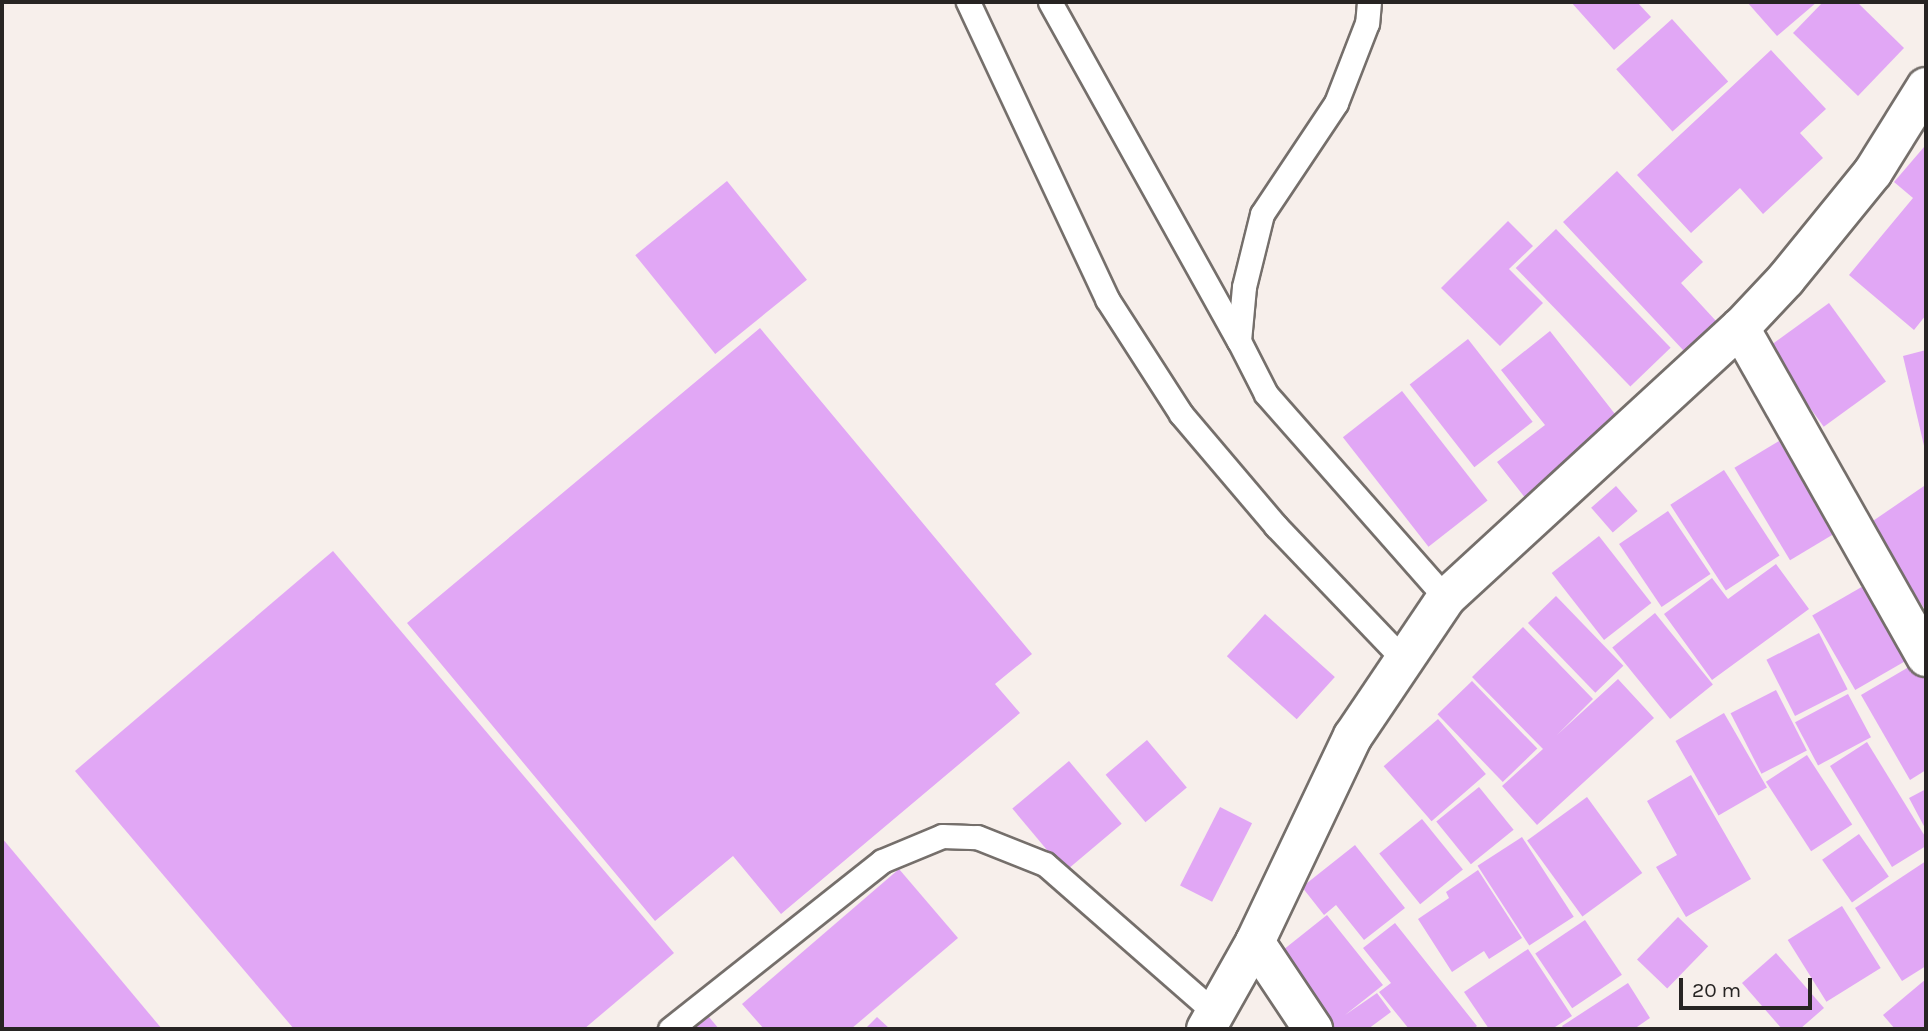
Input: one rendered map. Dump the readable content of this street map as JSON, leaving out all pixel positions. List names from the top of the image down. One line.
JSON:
{"scale_bar":"20 m"}
